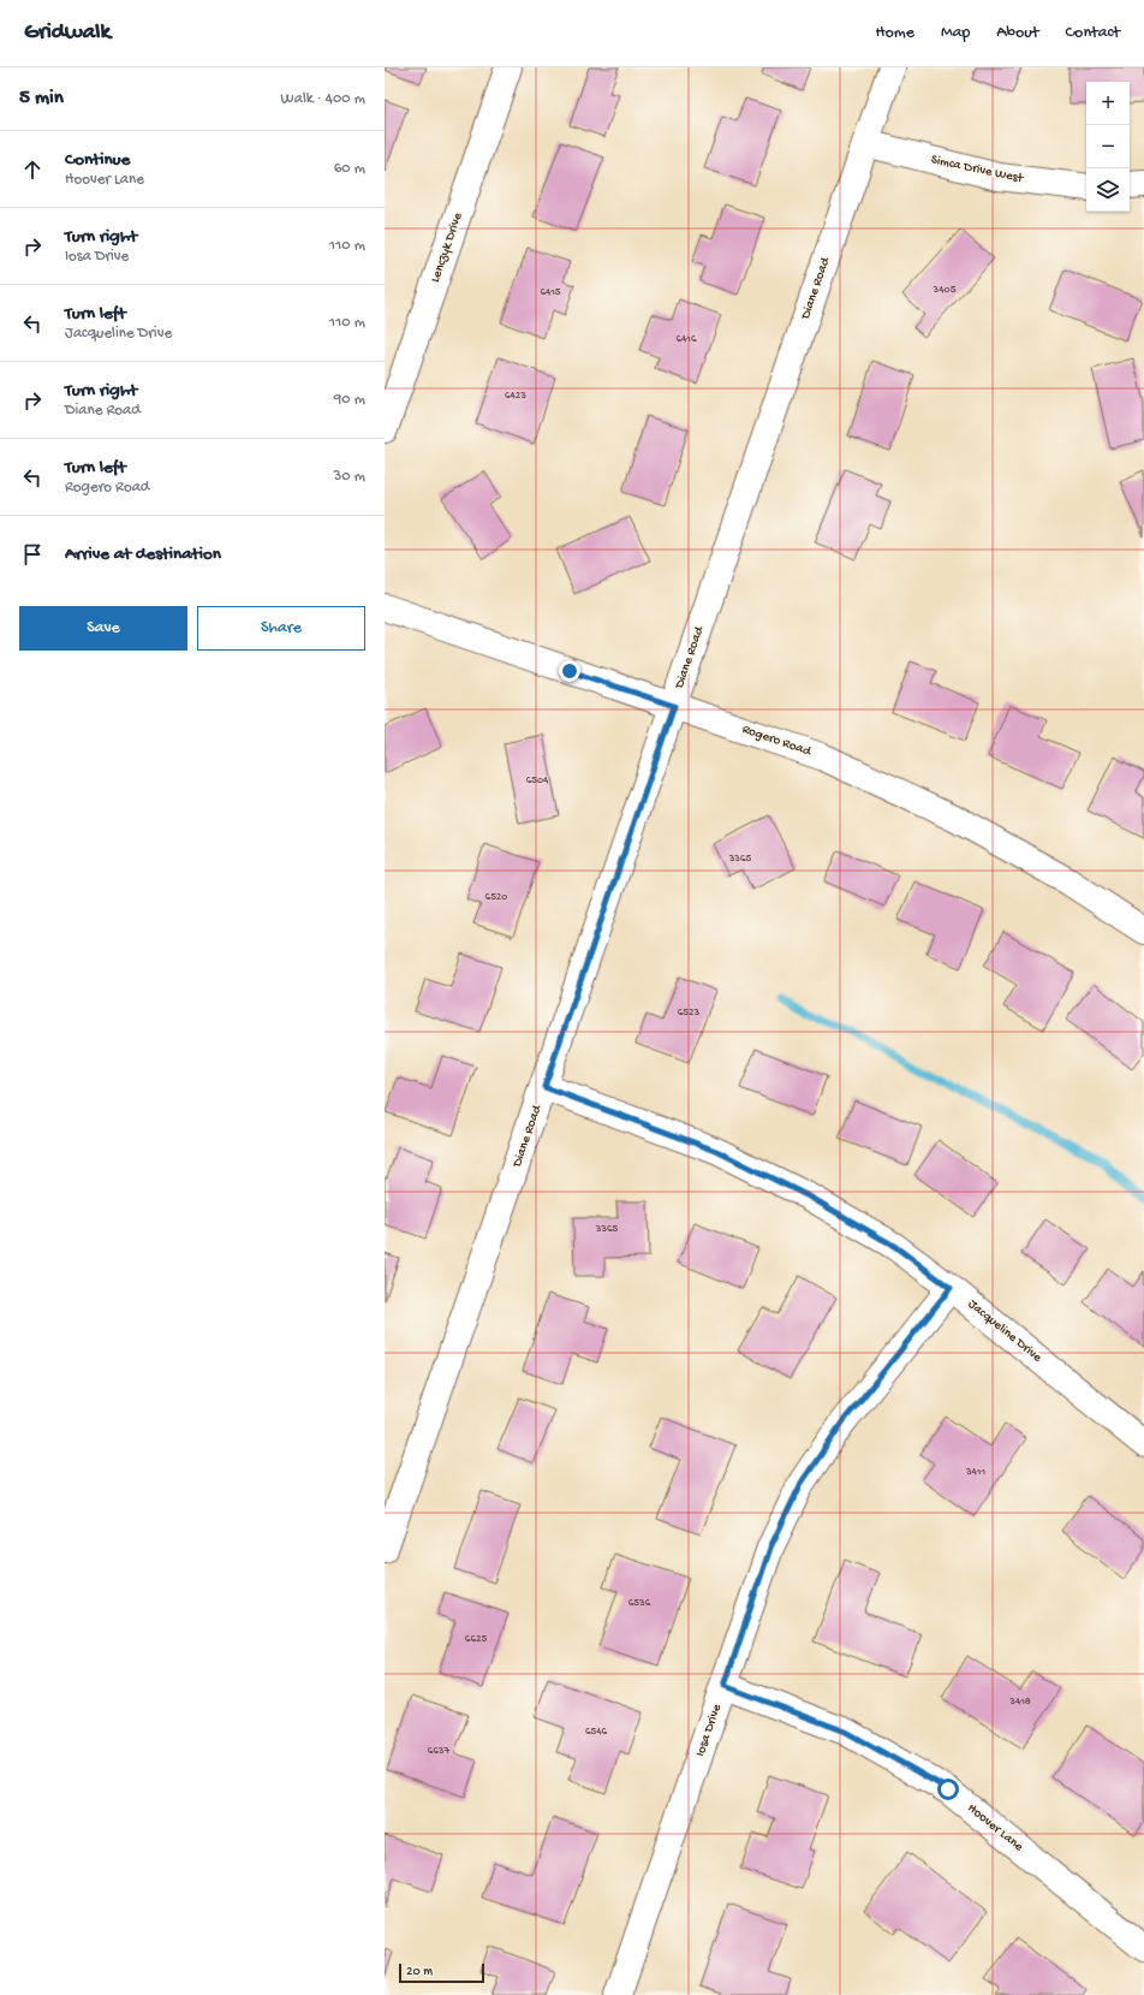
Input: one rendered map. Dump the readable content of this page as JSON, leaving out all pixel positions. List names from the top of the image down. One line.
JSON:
{"streets":{"street":["Simca Drive West","Lenczyk Drive","Diane Road","Rogero Road","Jacqueline Drive","Iosa Drive","Hoover Lane"]},"crossings":[["Simca Drive West","Diane Road"],["Diane Road","Rogero Road"],["Diane Road","Jacqueline Drive"],["Jacqueline Drive","Iosa Drive"],["Iosa Drive","Hoover Lane"]],"house_numbers":["3405","6415","6416","6423","6504","3365","6520","6523","3365","3411","6536","6625","3418","6546","6637"],"scale_bar":"20 m","page":{"header":"Gridwalk","nav":["Home","Map","About","Contact"],"heading":["5 min","Walk · 400 m"],"map_buttons":["+","−"],"list":[["Continue","Hoover Lane","60 m"],["Turn right","Iosa Drive","110 m"],["Turn left","Jacqueline Drive","110 m"],["Turn right","Diane Road","90 m"],["Turn left","Rogero Road","30 m"],"Arrive at destination"],"buttons":["Save","Share"],"scale":"20 m"}}
